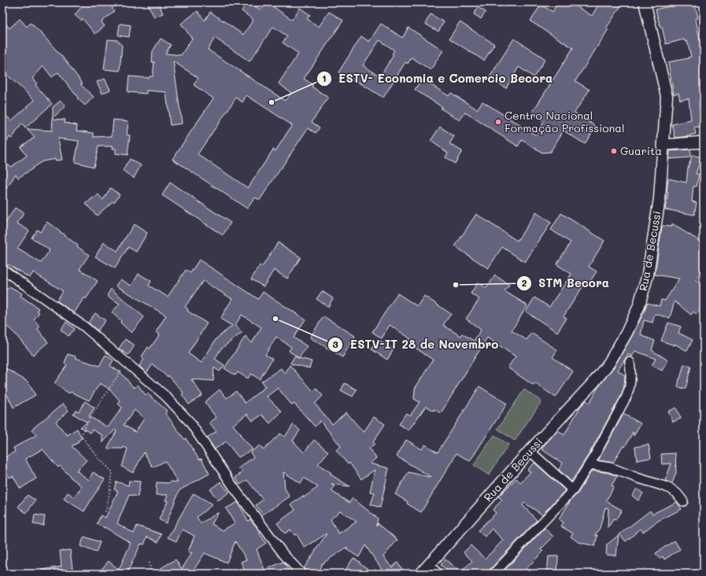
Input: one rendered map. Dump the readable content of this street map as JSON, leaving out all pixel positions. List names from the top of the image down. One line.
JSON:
{"streets":{"street":["Rua de Becussi"]},"places":["ESTV- Economia e Comercio Becora","Centro Nacional Formação Profissional","Guarita","STM Becora","ESTV-IT 28 de Novembro"]}
